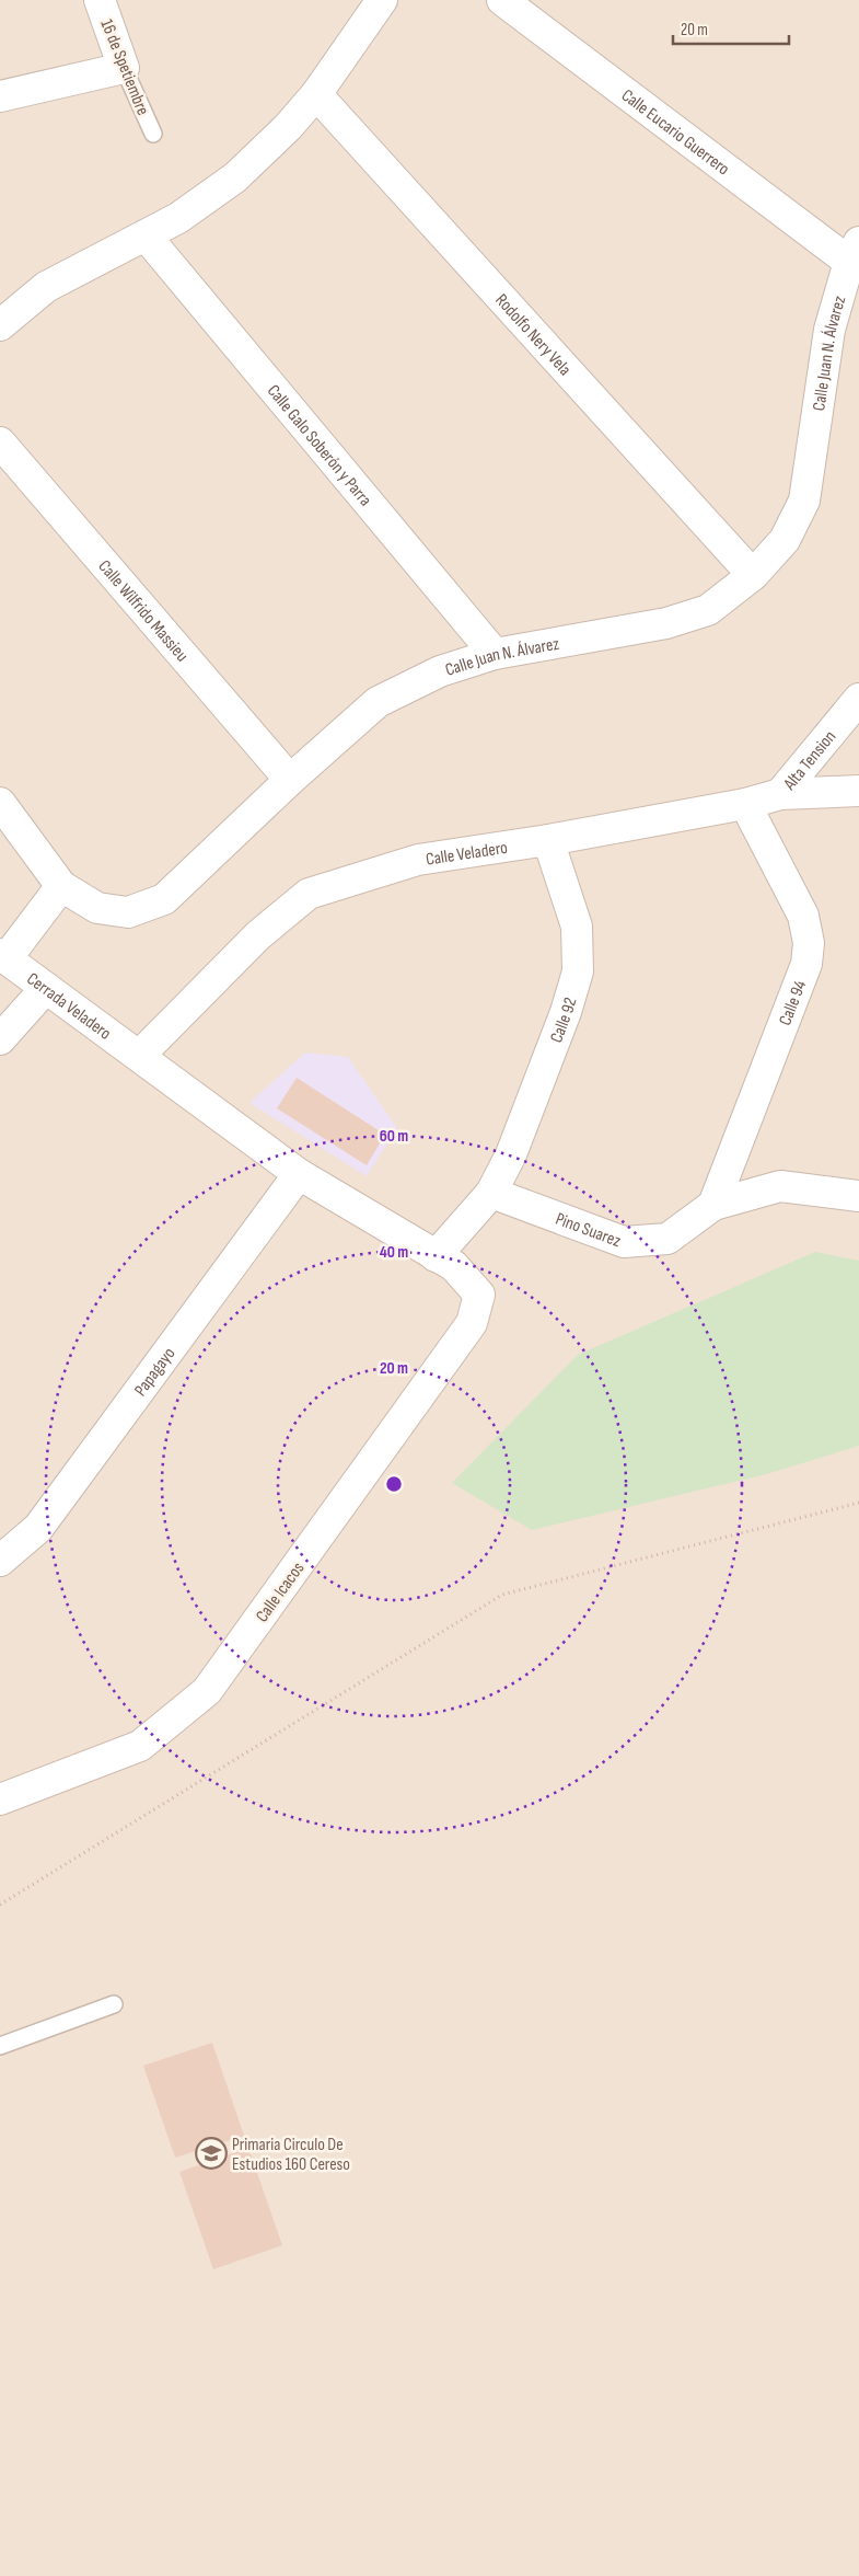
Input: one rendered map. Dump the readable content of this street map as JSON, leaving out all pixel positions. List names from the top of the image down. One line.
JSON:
{"streets":{"street":["16 de Spetiembre","Calle Eucario Guerrero","Rodolfo Nery Vela","Calle Juan N. Álvarez","Calle Galo Soberón y Parra","Calle Wilfrido Massieu","Alta Tension","Calle Veladero","Calle 94","Cerrada Veladero","Calle 92","Pino Suarez","Papagayo","Calle Icacos"]},"crossings":[["Calle Eucario Guerrero","Calle Juan N. Álvarez"],["Rodolfo Nery Vela","Calle Juan N. Álvarez"],["Calle Juan N. Álvarez","Calle Galo Soberón y Parra"],["Calle Juan N. Álvarez","Calle Wilfrido Massieu"],["Alta Tension","Calle Veladero"],["Calle Veladero","Calle 94"],["Calle Veladero","Cerrada Veladero"],["Calle Veladero","Calle 92"],["Calle 94","Pino Suarez"],["Calle 92","Pino Suarez"]],"places":{"school or university":["Primaria Circulo De Estudios 160 Cereso"]},"scale_bar":"20 m","rings":["60 m","40 m","20 m"]}
